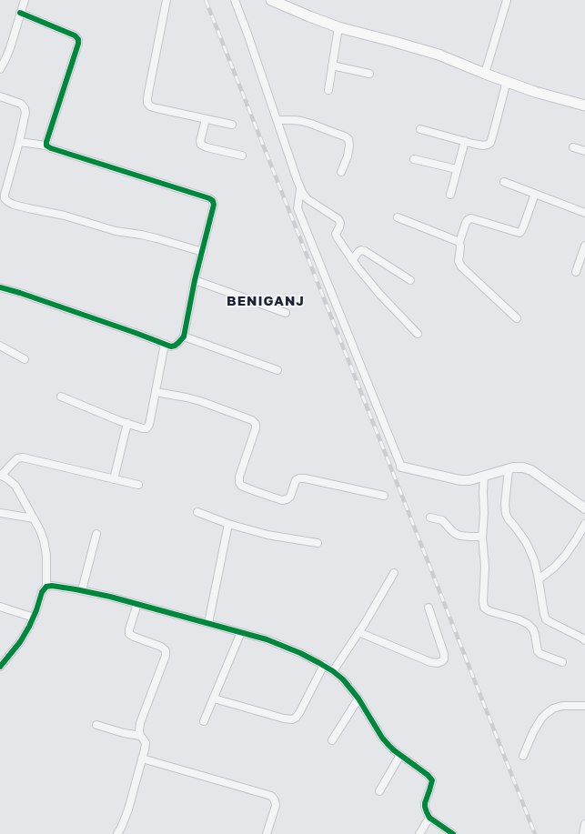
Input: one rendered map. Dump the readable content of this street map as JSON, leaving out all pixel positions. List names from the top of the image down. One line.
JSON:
{"districts":["BENIGANJ"]}
